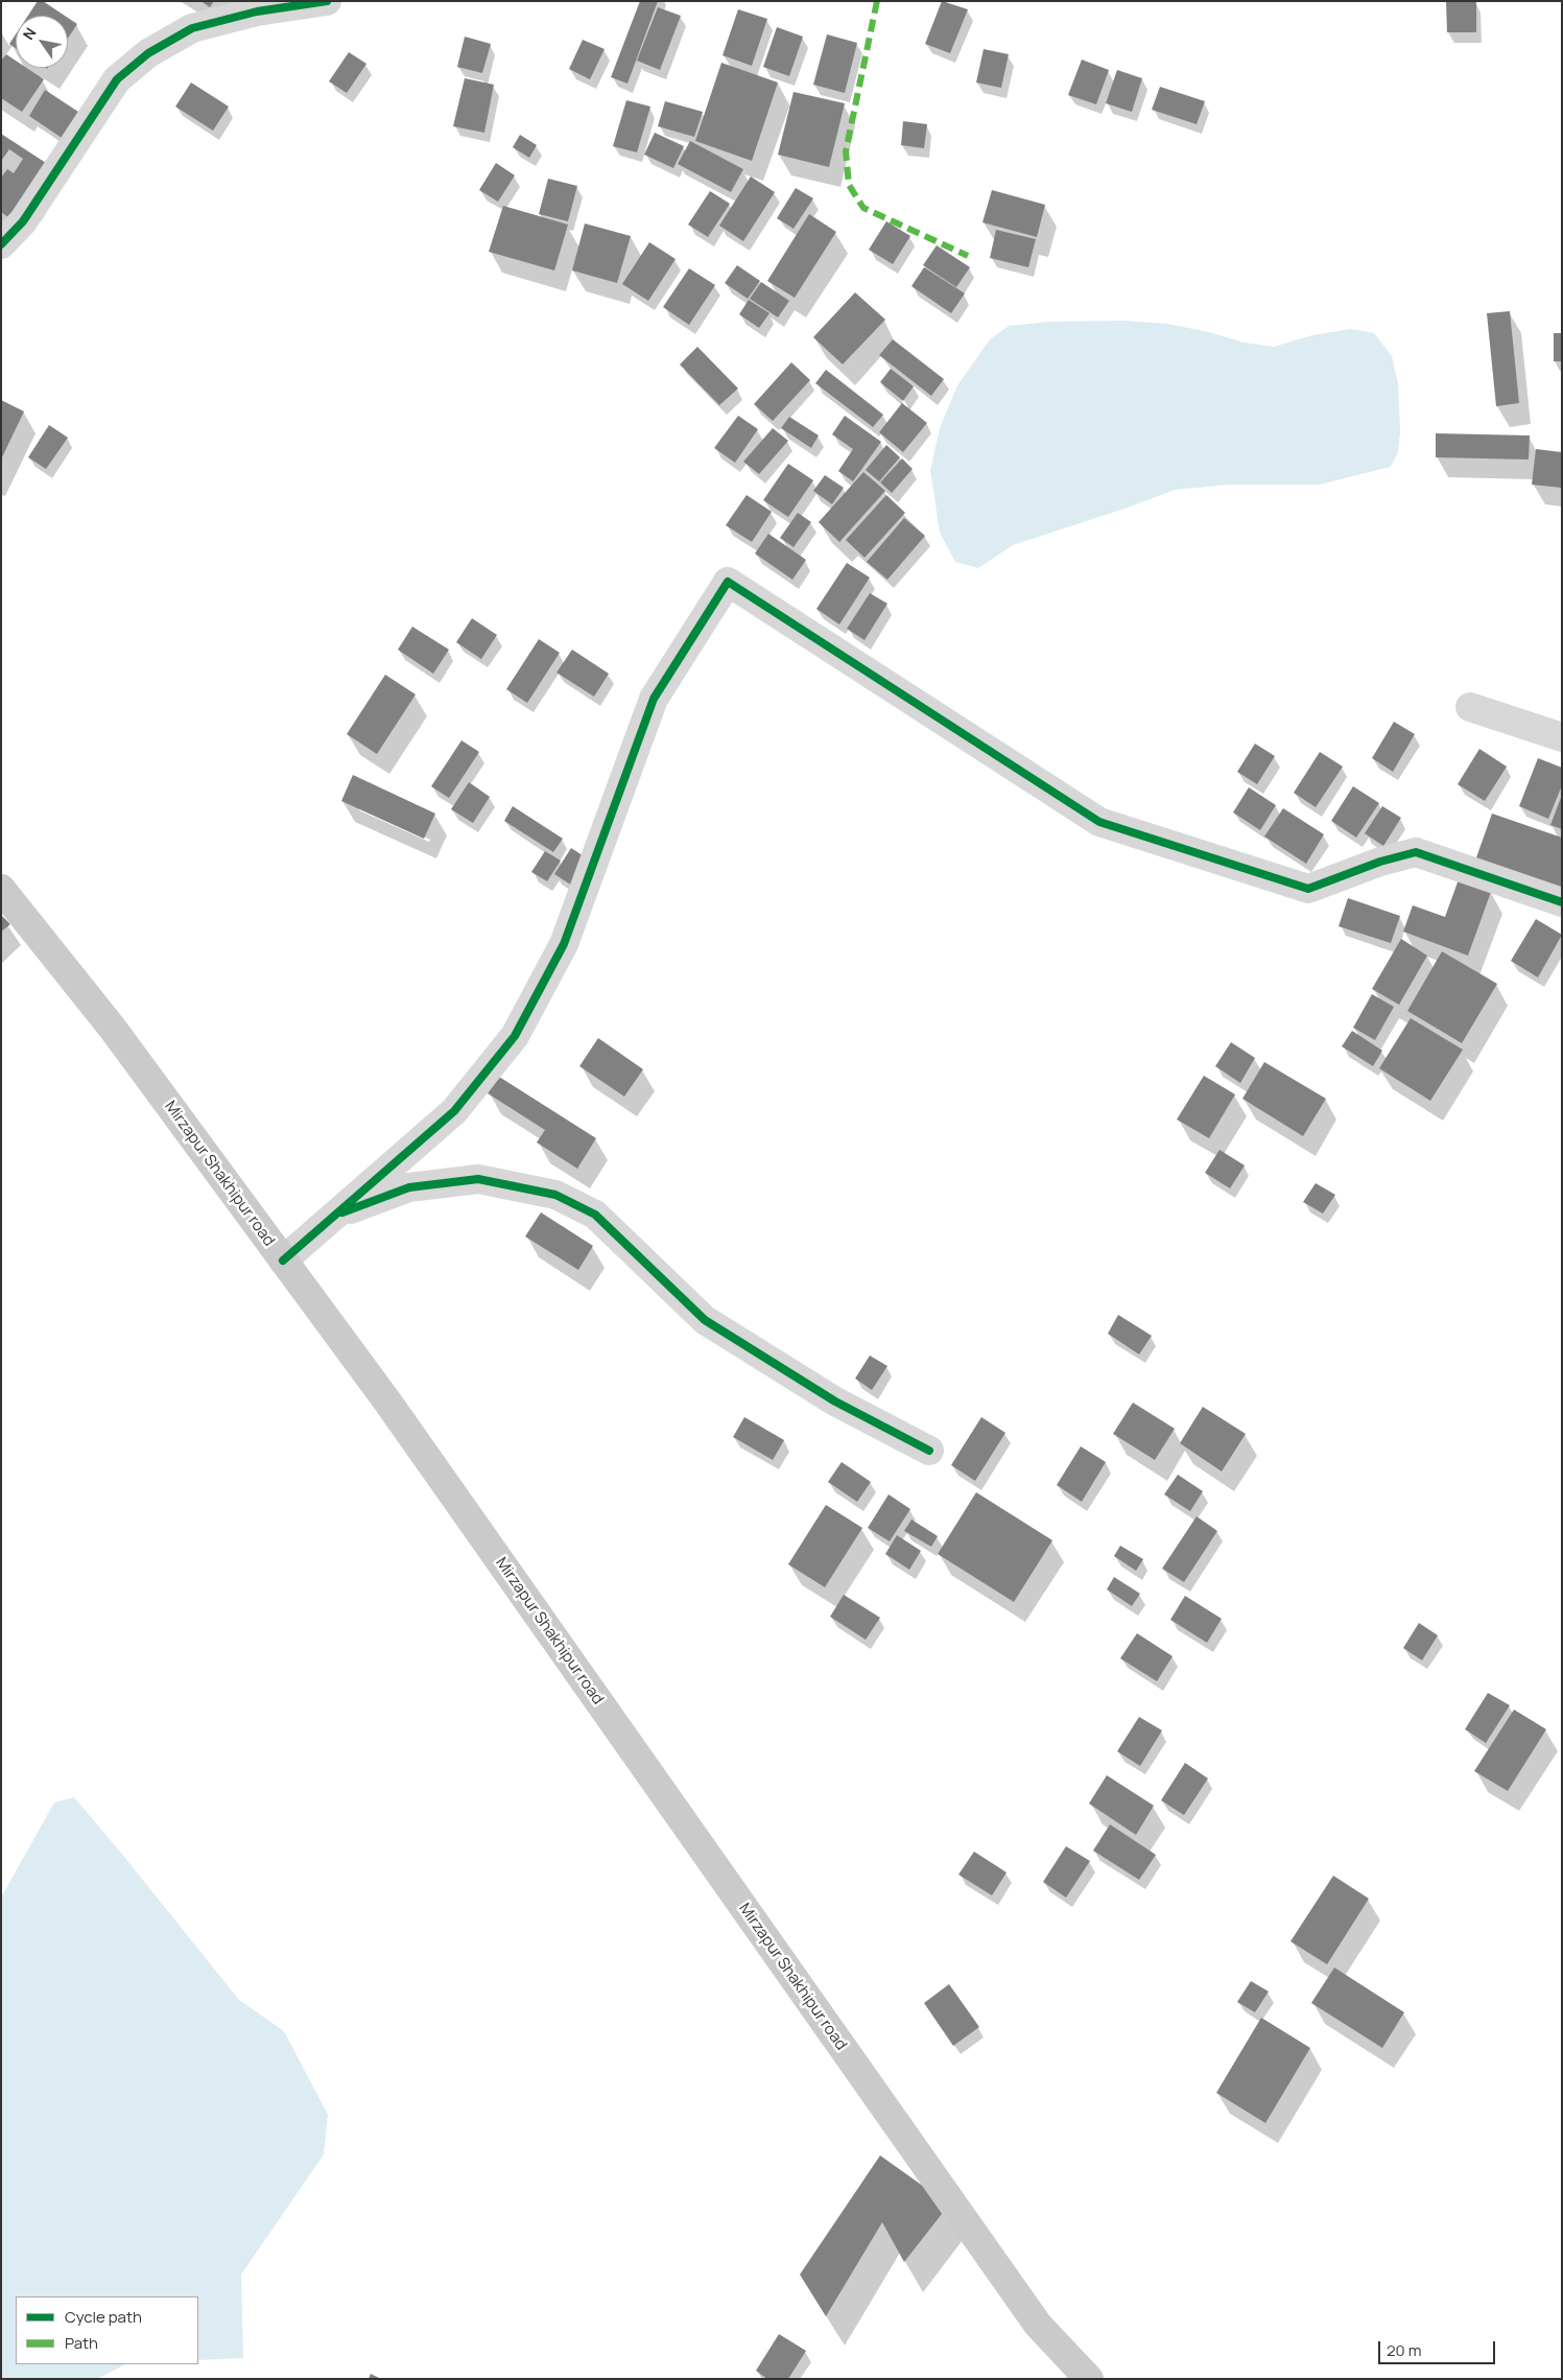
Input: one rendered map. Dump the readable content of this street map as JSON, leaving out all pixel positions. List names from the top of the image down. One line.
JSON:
{"streets":{"main road":["Mirzapur Shakhipur road"]},"legend":["Cycle path","Path"],"scale_bar":"20 m","north":"top left"}
